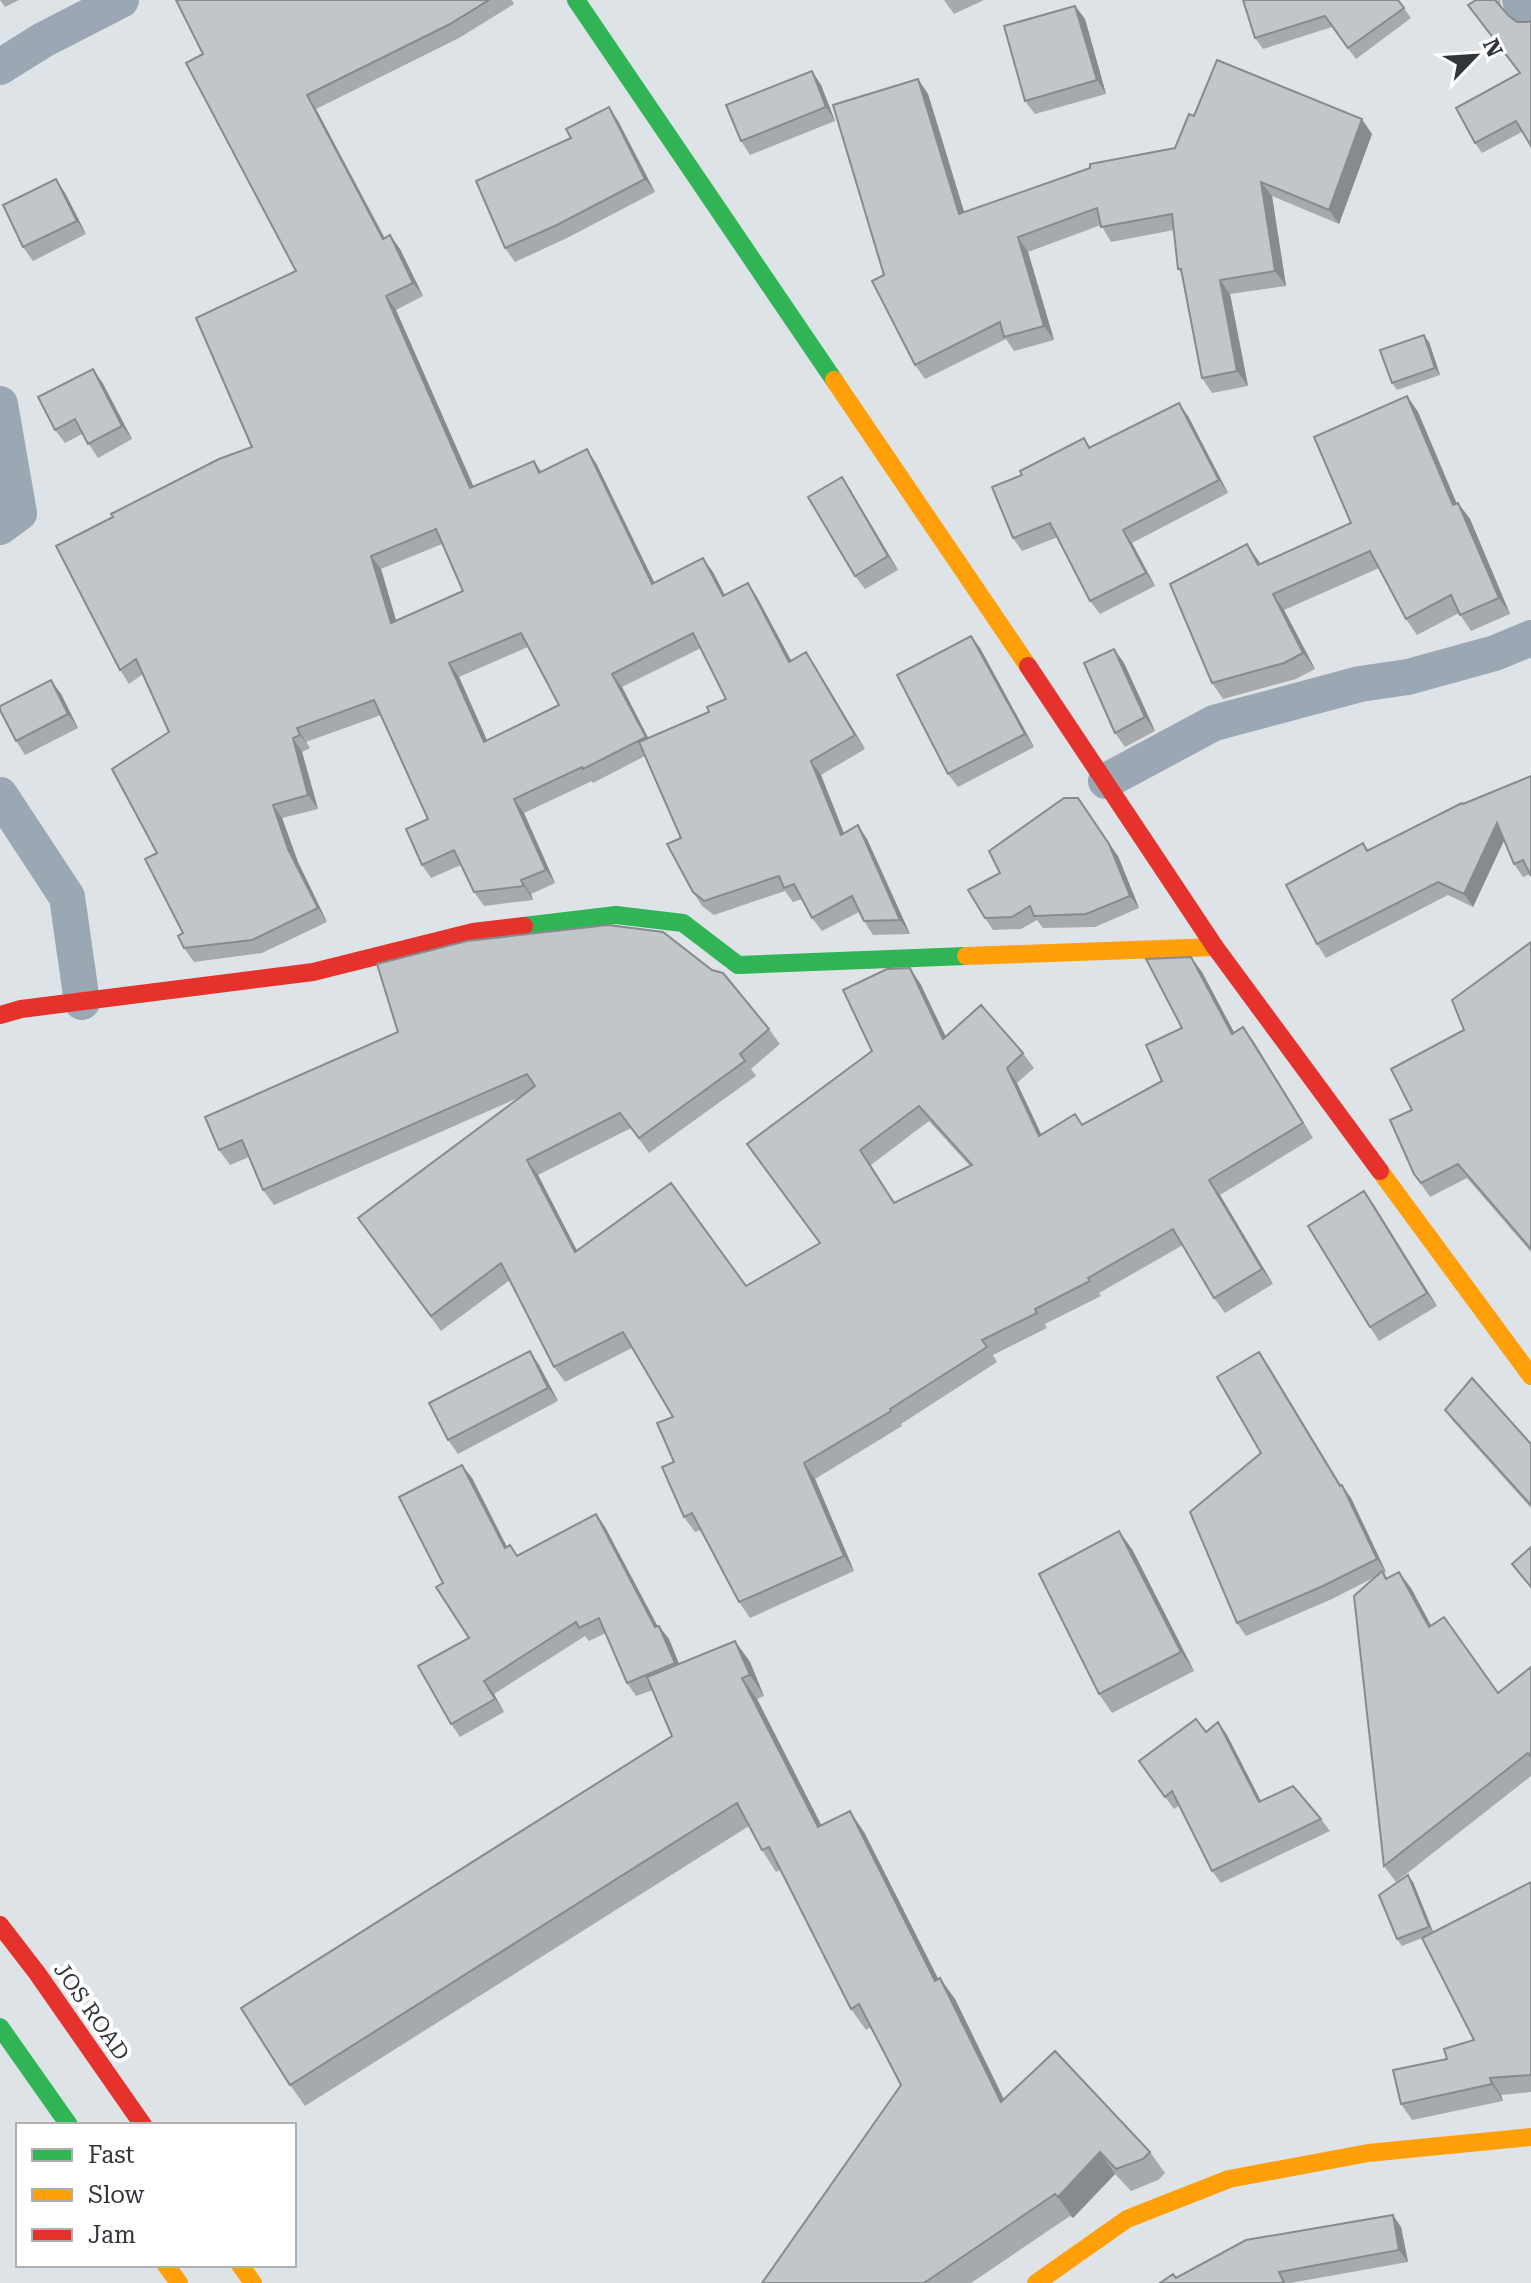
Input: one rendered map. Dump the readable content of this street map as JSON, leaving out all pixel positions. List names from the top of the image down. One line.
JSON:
{"streets":{"main road":["JOS ROAD"]},"legend":["Fast","Slow","Jam"],"north":"top right"}
